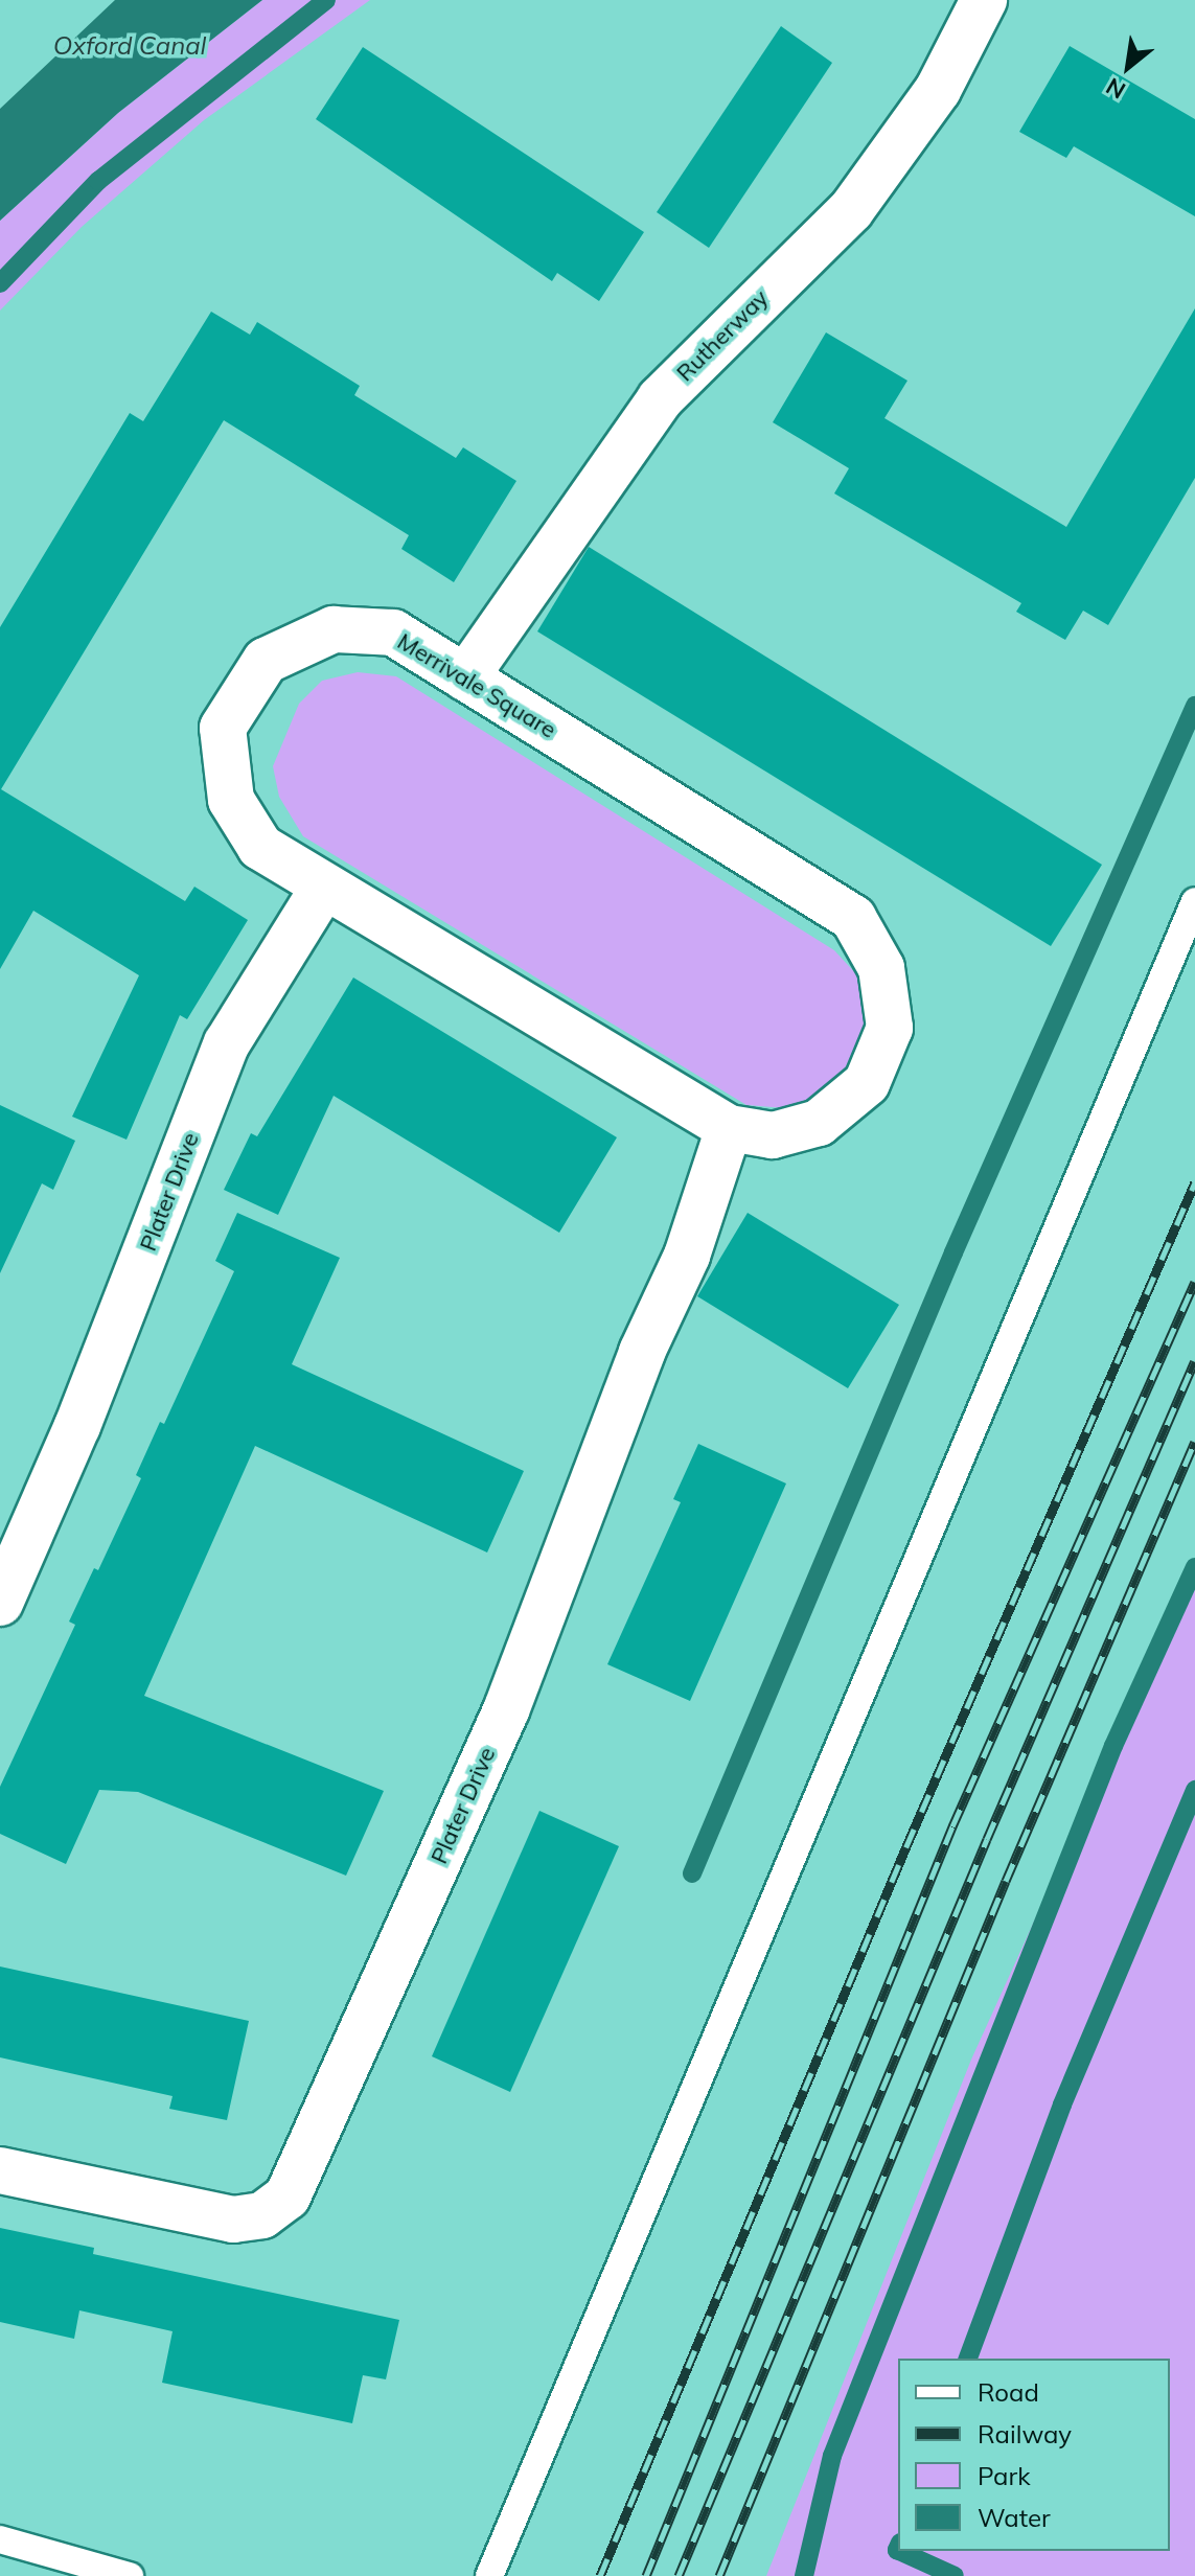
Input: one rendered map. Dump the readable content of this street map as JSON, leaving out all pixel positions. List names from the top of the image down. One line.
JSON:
{"streets":{"street":["Rutherway","Merrivale Square","Plater Drive"]},"crossings":[["Rutherway","Merrivale Square"],["Merrivale Square","Plater Drive"]],"water":["Oxford Canal"],"legend":["Road","Railway","Park","Water"],"north":"bottom left"}
